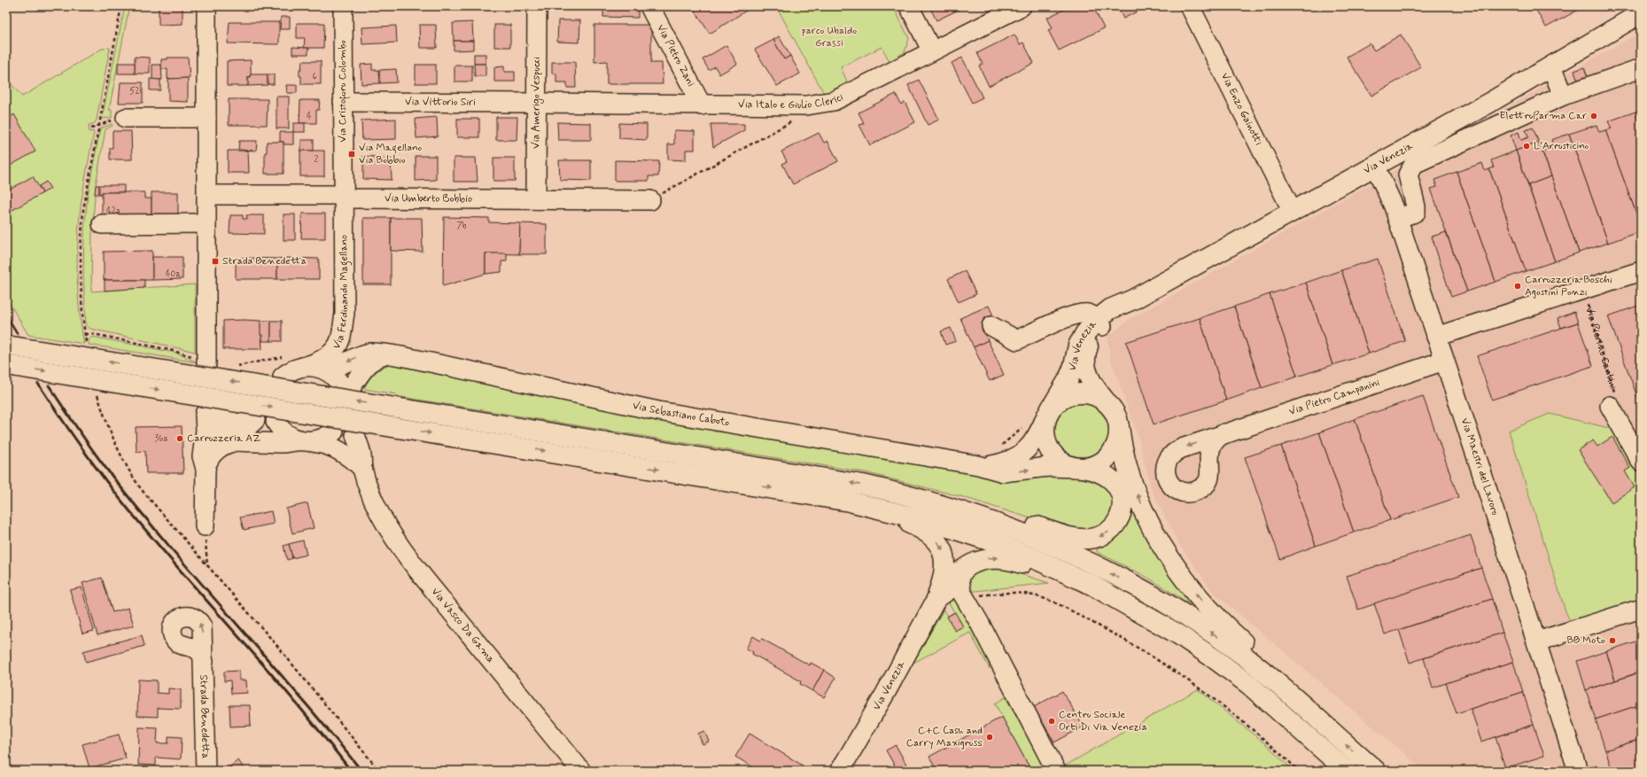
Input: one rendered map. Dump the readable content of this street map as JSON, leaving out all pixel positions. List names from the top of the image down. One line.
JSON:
{"streets":{"main road":["Via Venezia"],"street":["Via Pietro Zani","Via Cristoforo Colombo","Via Italo e Giulio Clerici","Via Vittorio Siri","Via Amerigo Vespucci","Via Enzo Gainotti","Via Umberto Bobbio","Via Ferdinando Magellano","Via Pierino Santini","Via Pietro Campanini","Via Sebastiano Caboto","Via Maestri del Lavoro","Via Vasco Da Gama","Strada Benedetta"]},"crossings":[["Via Pietro Zani","Via Italo e Giulio Clerici"],["Via Cristoforo Colombo","Via Vittorio Siri"],["Via Cristoforo Colombo","Via Umberto Bobbio"],["Via Cristoforo Colombo","Via Ferdinando Magellano"],["Via Italo e Giulio Clerici","Via Vittorio Siri"],["Via Italo e Giulio Clerici","Via Amerigo Vespucci"],["Via Vittorio Siri","Via Amerigo Vespucci"],["Via Amerigo Vespucci","Via Umberto Bobbio"],["Via Enzo Gainotti","Via Venezia"],["Via Venezia","Via Sebastiano Caboto"],["Via Venezia","Via Maestri del Lavoro"],["Via Umberto Bobbio","Via Ferdinando Magellano"],["Via Ferdinando Magellano","Via Sebastiano Caboto"],["Via Pietro Campanini","Via Maestri del Lavoro"]],"parks":["parco Ubaldo Grassi"],"places":{"other":["ElettroParma Car","L'Arrosticino","Carrozzeria Boschi Agostini Ponzi","Carrozzeria AZ","BB Moto","Centro Sociale Orti Di Via Venezia","C+C Cash and Carry Maxigross"],"transit":["Via Magellano Via Bobbio","Strada Benedetta"]},"house_numbers":["6","52","4","2","42a","7b","40a","36a"]}
